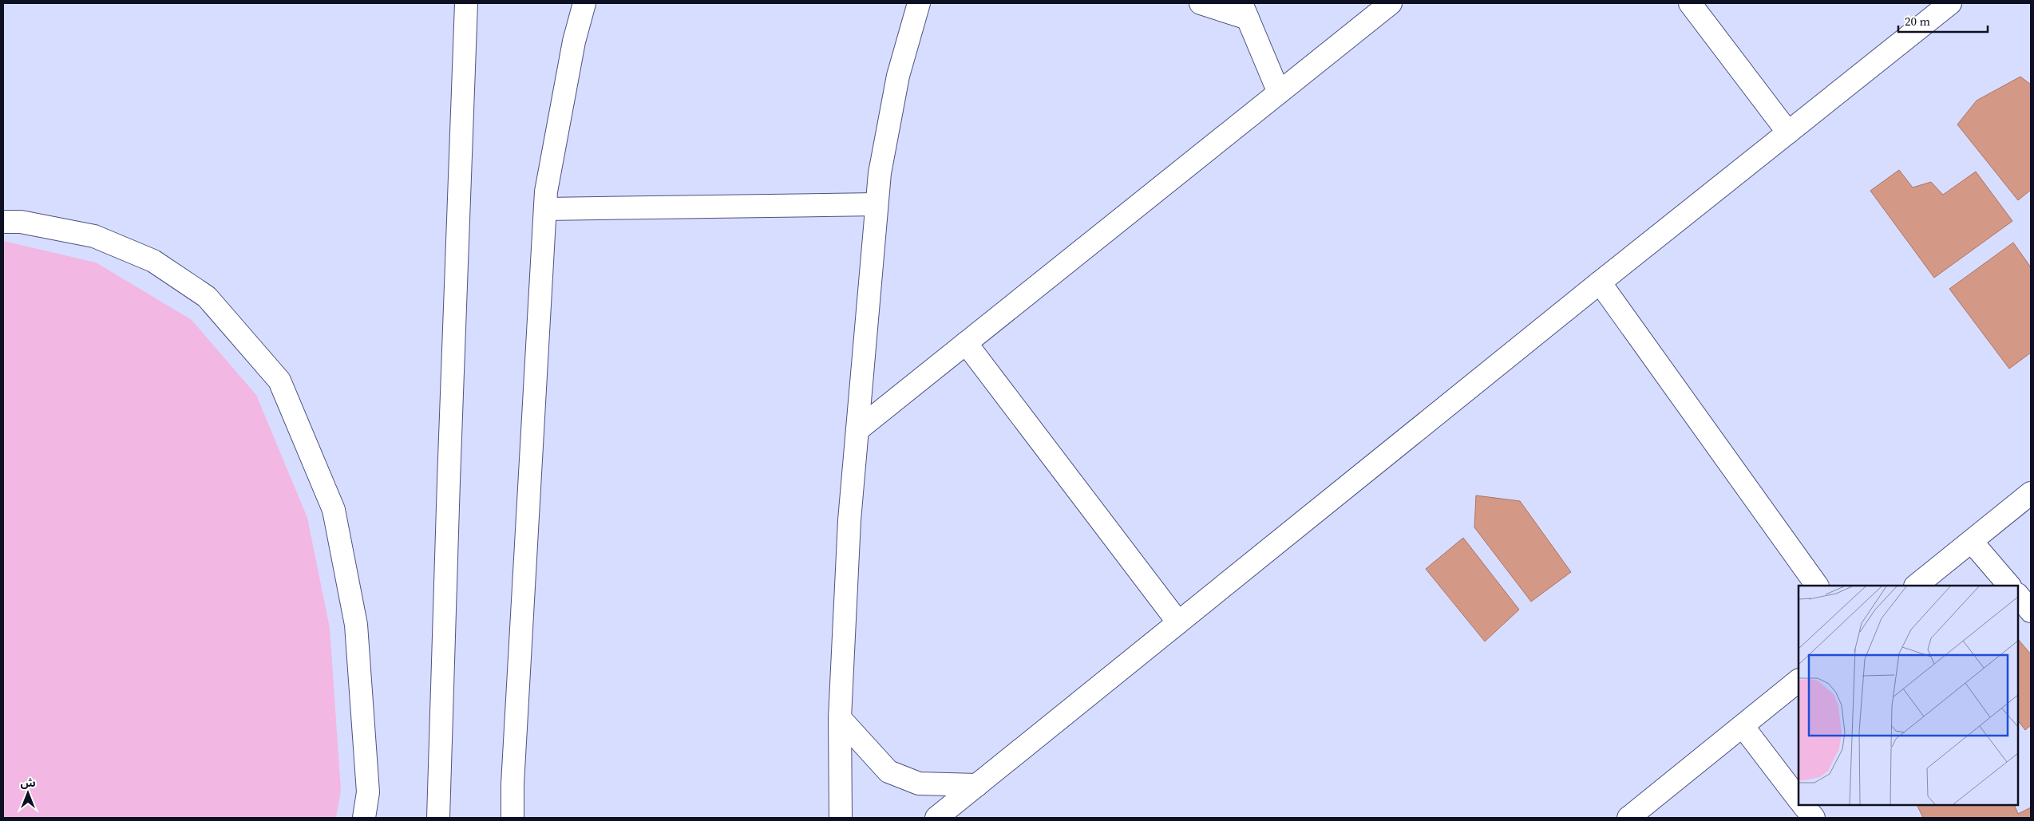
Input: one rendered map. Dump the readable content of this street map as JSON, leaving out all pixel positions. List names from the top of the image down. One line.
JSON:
{"scale_bar":"20 m","north":"top"}
